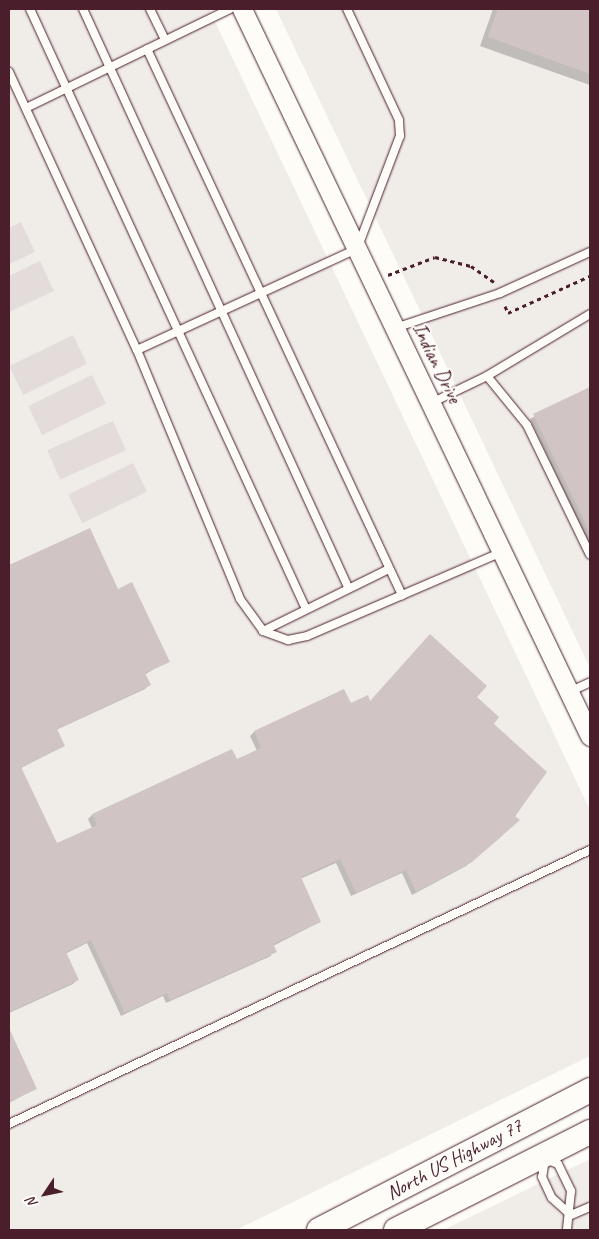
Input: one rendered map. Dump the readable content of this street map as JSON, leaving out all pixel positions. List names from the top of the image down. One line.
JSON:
{"streets":{"main road":["North US Highway 77"],"street":["Indian Drive"]},"north":"bottom left"}
